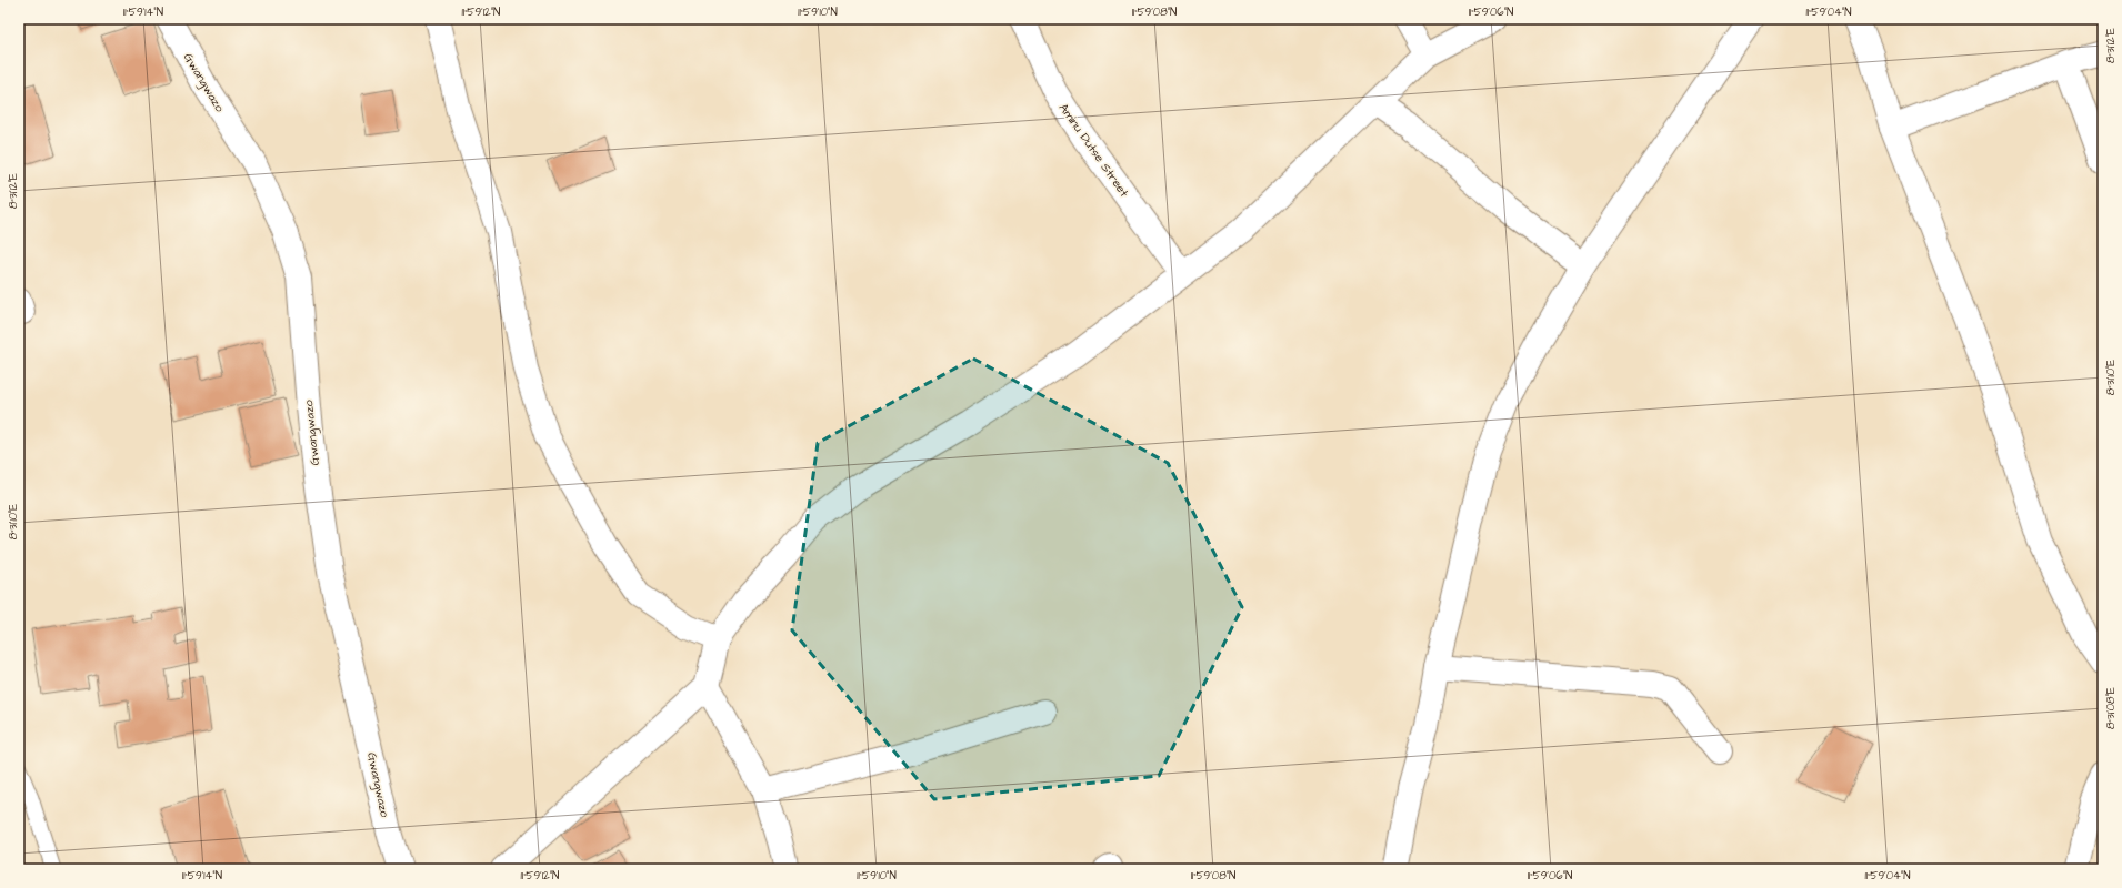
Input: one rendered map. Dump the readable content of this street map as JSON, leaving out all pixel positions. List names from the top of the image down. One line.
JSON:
{"streets":{"street":["Gwangwazo","Aminu Dutse Street"]},"coordinates":["11°59'14\"N","11°59'12\"N","11°59'10\"N","11°59'08\"N","11°59'06\"N","11°59'04\"N","8°31'12\"E","8°31'10\"E","8°31'08\"E"]}
